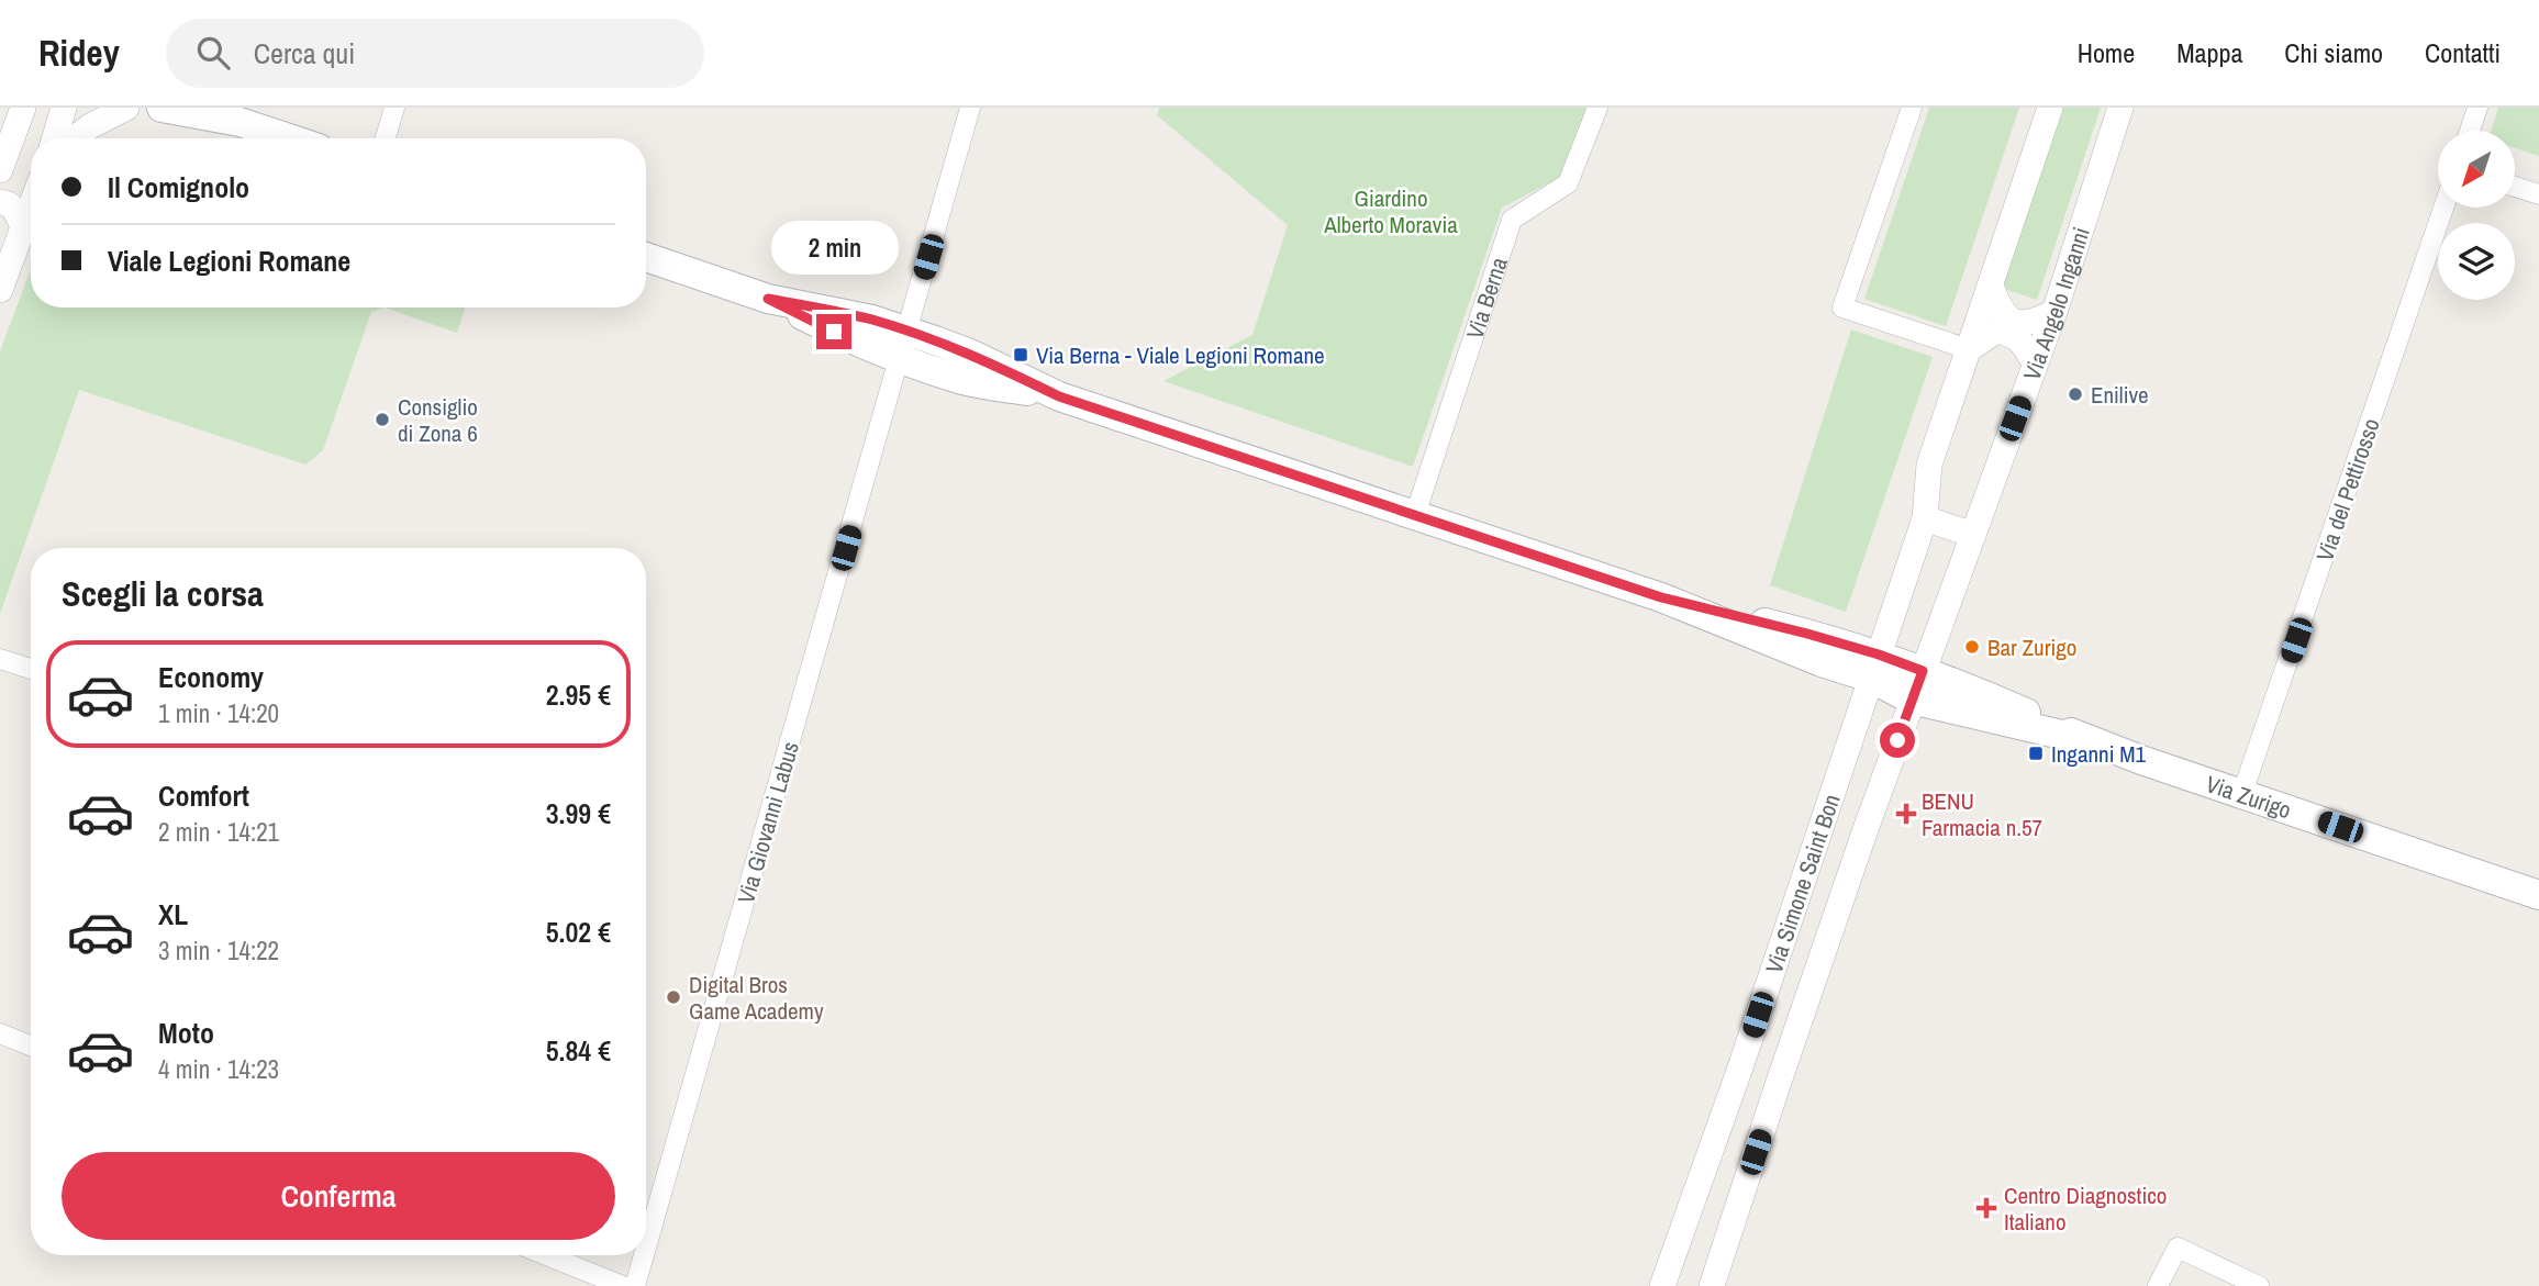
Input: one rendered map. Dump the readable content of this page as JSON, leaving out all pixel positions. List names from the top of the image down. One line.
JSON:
{"streets":{"main road":["Via Zurigo"],"street":["Via Berna","Via Angelo Inganni","Via del Pettirosso","Via Giovanni Labus","Via Simone Saint Bon"]},"crossings":[["Via Angelo Inganni","Via Zurigo"],["Via Angelo Inganni","Via Simone Saint Bon"],["Via del Pettirosso","Via Zurigo"],["Via Zurigo","Via Simone Saint Bon"]],"parks":["Giardino Alberto Moravia"],"places":{"transit":["Via Berna - Viale Legioni Romane","Inganni M1"],"other":["Enilive","Consiglio di Zona 6","Bar Zurigo","Digital Bros Game Academy"],"health":["BENU Farmacia n.57","Centro Diagnostico Italiano"]},"north":"bottom left","page":{"header":"Ridey","search":"Cerca qui","nav":["Home","Mappa","Chi siamo","Contatti"],"banner":["Il Comignolo","Viale Legioni Romane"],"bubble":"2 min","heading":"Scegli la corsa","list":[{"name":"Economy","note":"1 min · 14:20","value":"2.95 €"},{"name":"Comfort","note":"2 min · 14:21","value":"3.99 €"},{"name":"XL","note":"3 min · 14:22","value":"5.02 €"},{"name":"Moto","note":"4 min · 14:23","value":"5.84 €"}],"buttons":"Conferma"}}
